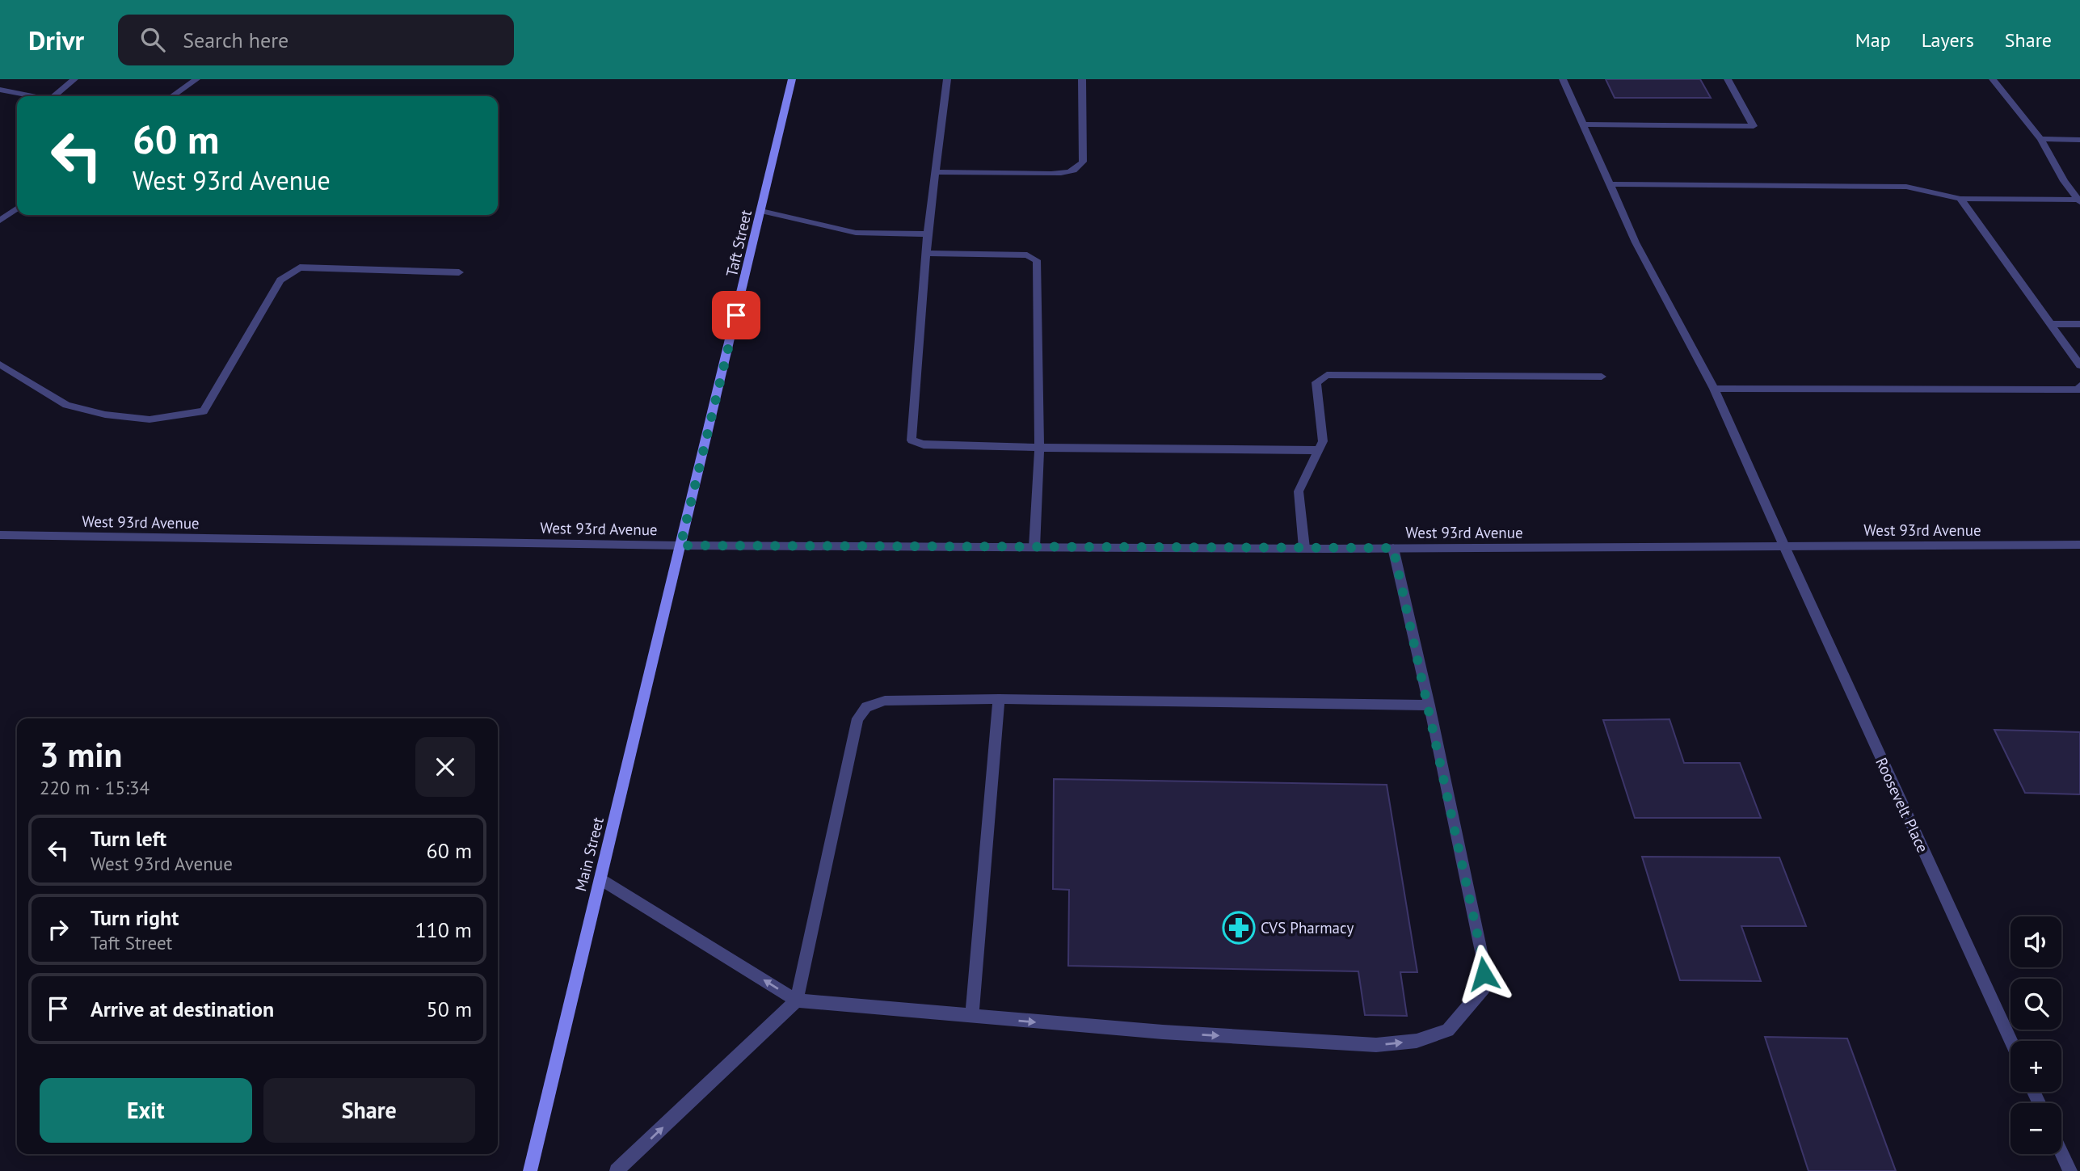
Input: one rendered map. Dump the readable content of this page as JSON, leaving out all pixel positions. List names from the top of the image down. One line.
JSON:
{"streets":{"main road":["Taft Street","Main Street"],"street":["West 93rd Avenue","Roosevelt Place"]},"crossings":[["Taft Street","West 93rd Avenue"],["Taft Street","Main Street"],["West 93rd Avenue","Roosevelt Place"],["West 93rd Avenue","Main Street"]],"places":{"pharmacy":["CVS Pharmacy"]},"page":{"header":"Drivr","search":"Search here","nav":["Map","Layers","Share"],"turn":["60 m","West 93rd Avenue"],"heading":["3 min","220 m · 15:34"],"list":[{"name":"Turn left","note":"West 93rd Avenue","value":"60 m"},{"name":"Turn right","note":"Taft Street","value":"110 m"},{"name":"Arrive at destination","value":"50 m"}],"map_buttons":["+","−"],"buttons":["Exit","Share"]}}
